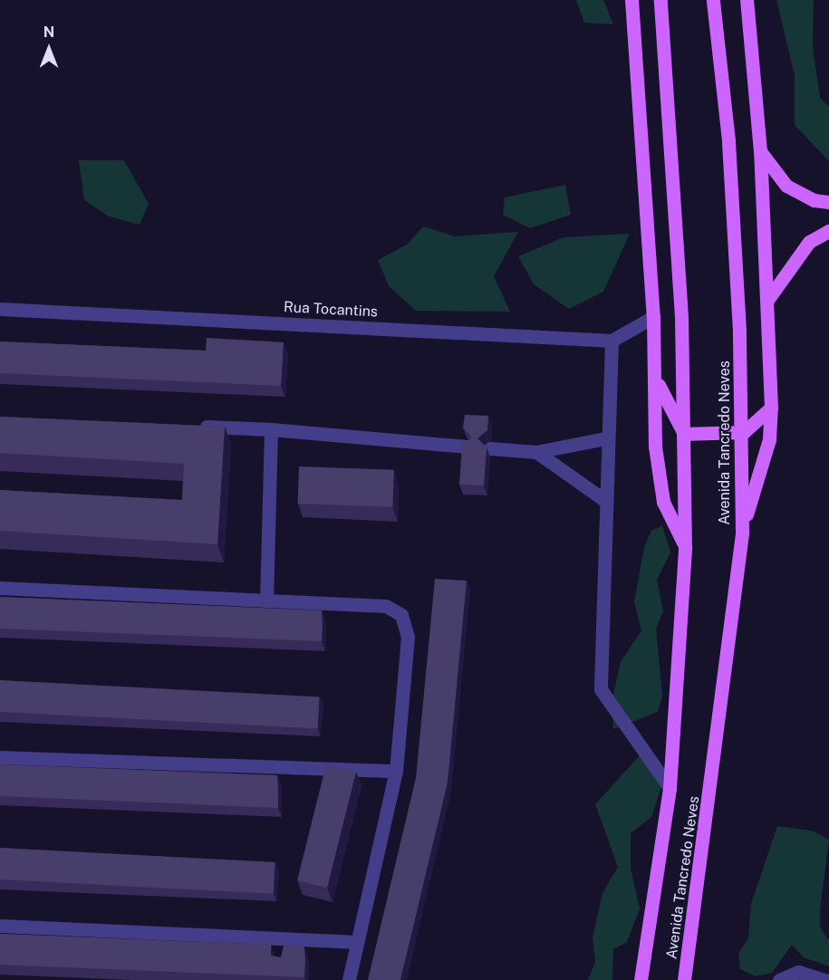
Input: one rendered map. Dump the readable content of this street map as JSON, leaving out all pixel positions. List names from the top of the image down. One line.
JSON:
{"streets":{"main road":["Avenida Tancredo Neves"],"street":["Rua Tocantins"]},"north":"top"}
